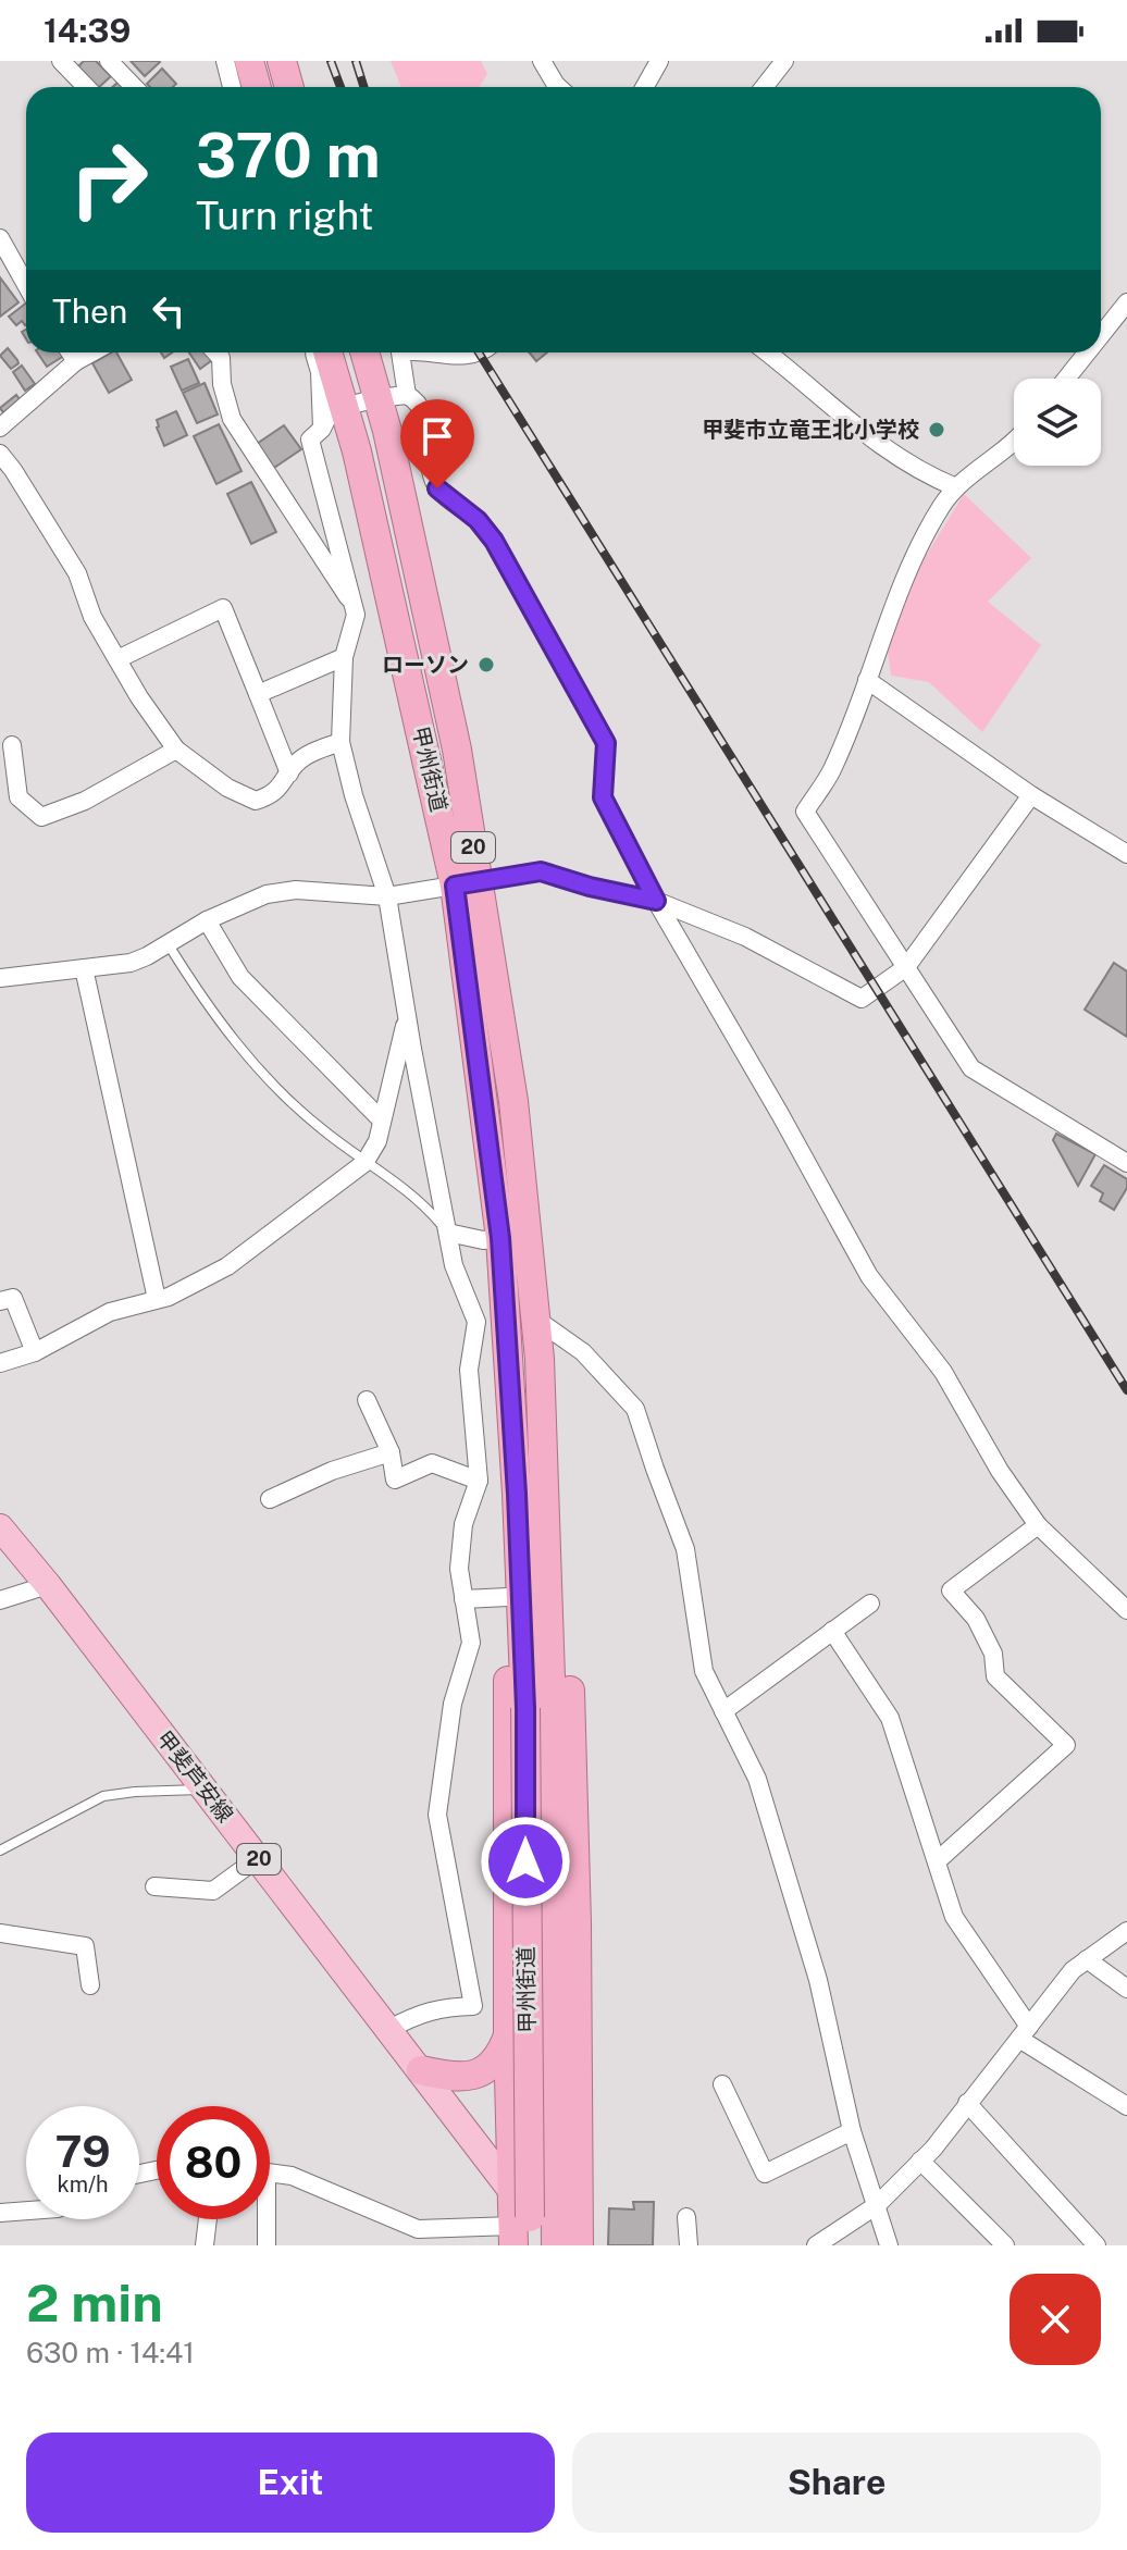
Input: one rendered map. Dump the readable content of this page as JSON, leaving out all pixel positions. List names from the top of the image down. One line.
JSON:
{"streets":{"highway":["甲州街道","20"],"main road":["甲斐芦安線"]},"crossings":[["甲州街道","20"],["20","甲斐芦安線"]],"places":["甲斐市立竜王北小学校","ローソン"],"page":{"status":"14:39","turn":["370 m","Turn right"],"then":"Then","speed":"79 km/h","limit":"80","heading":["2 min","630 m · 14:41"],"buttons":["Exit","Share"]}}
